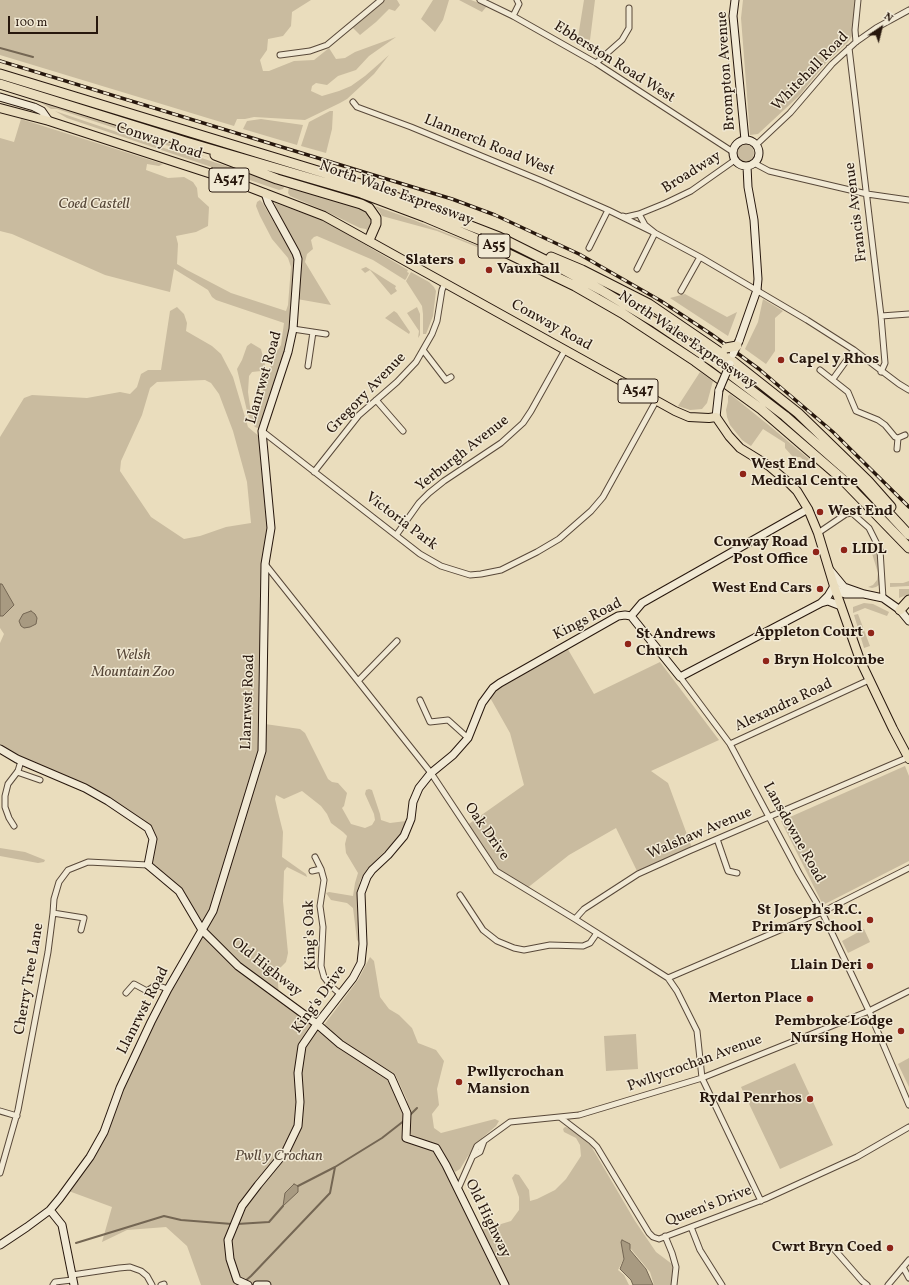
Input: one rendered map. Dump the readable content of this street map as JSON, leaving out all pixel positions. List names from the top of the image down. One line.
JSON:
{"streets":{"highway":["North Wales Expressway","A55"],"main road":["Brompton Avenue","Conway Road","A547","Llanrwst Road","Kings Road","Lansdowne Road","Old Highway","King's Drive"],"street":["Ebberston Road West","Whitehall Road","Llannerch Road West","Broadway","Francis Avenue","Gregory Avenue","Yerburgh Avenue","Victoria Park","Alexandra Road","Oak Drive","Walshaw Avenue","King's Oak","Cherry Tree Lane","Pwllycrochan Avenue","Queen's Drive"]},"crossings":[["Ebberston Road West","Brompton Avenue"],["Ebberston Road West","Whitehall Road"],["Ebberston Road West","Broadway"],["Brompton Avenue","Whitehall Road"],["Brompton Avenue","Broadway"],["Whitehall Road","Broadway"],["Whitehall Road","Francis Avenue"],["Conway Road","Llanrwst Road"],["Conway Road","Gregory Avenue"],["Conway Road","Yerburgh Avenue"],["Conway Road","Victoria Park"],["Llannerch Road West","Broadway"],["Llannerch Road West","Francis Avenue"],["Llanrwst Road","Victoria Park"],["Llanrwst Road","Oak Drive"],["Llanrwst Road","Old Highway"],["Gregory Avenue","Victoria Park"],["Yerburgh Avenue","Victoria Park"],["Kings Road","Oak Drive"],["Kings Road","Lansdowne Road"],["Kings Road","King's Drive"],["Alexandra Road","Lansdowne Road"],["Oak Drive","Walshaw Avenue"],["Oak Drive","King's Drive"],["Oak Drive","Pwllycrochan Avenue"],["Oak Drive","Queen's Drive"],["Lansdowne Road","Walshaw Avenue"],["Lansdowne Road","Pwllycrochan Avenue"],["King's Oak","King's Drive"],["Old Highway","Cherry Tree Lane"],["Old Highway","King's Drive"],["Old Highway","Pwllycrochan Avenue"],["Pwllycrochan Avenue","Queen's Drive"]],"parks":["Coed Castell","Welsh Mountain Zoo","Pwll y Crochan"],"places":["Slaters","Vauxhall","Capel y Rhos","West End Medical Centre","West End","LIDL","Conway Road Post Office","West End Cars","Appleton Court","St Andrews Church","Bryn Holcombe","St Joseph's R.C. Primary School","Llain Deri","Merton Place","Pembroke Lodge Nursing Home","Pwllycrochan Mansion","Rydal Penrhos","Cwrt Bryn Coed"],"scale_bar":"100 m","north":"top right"}
